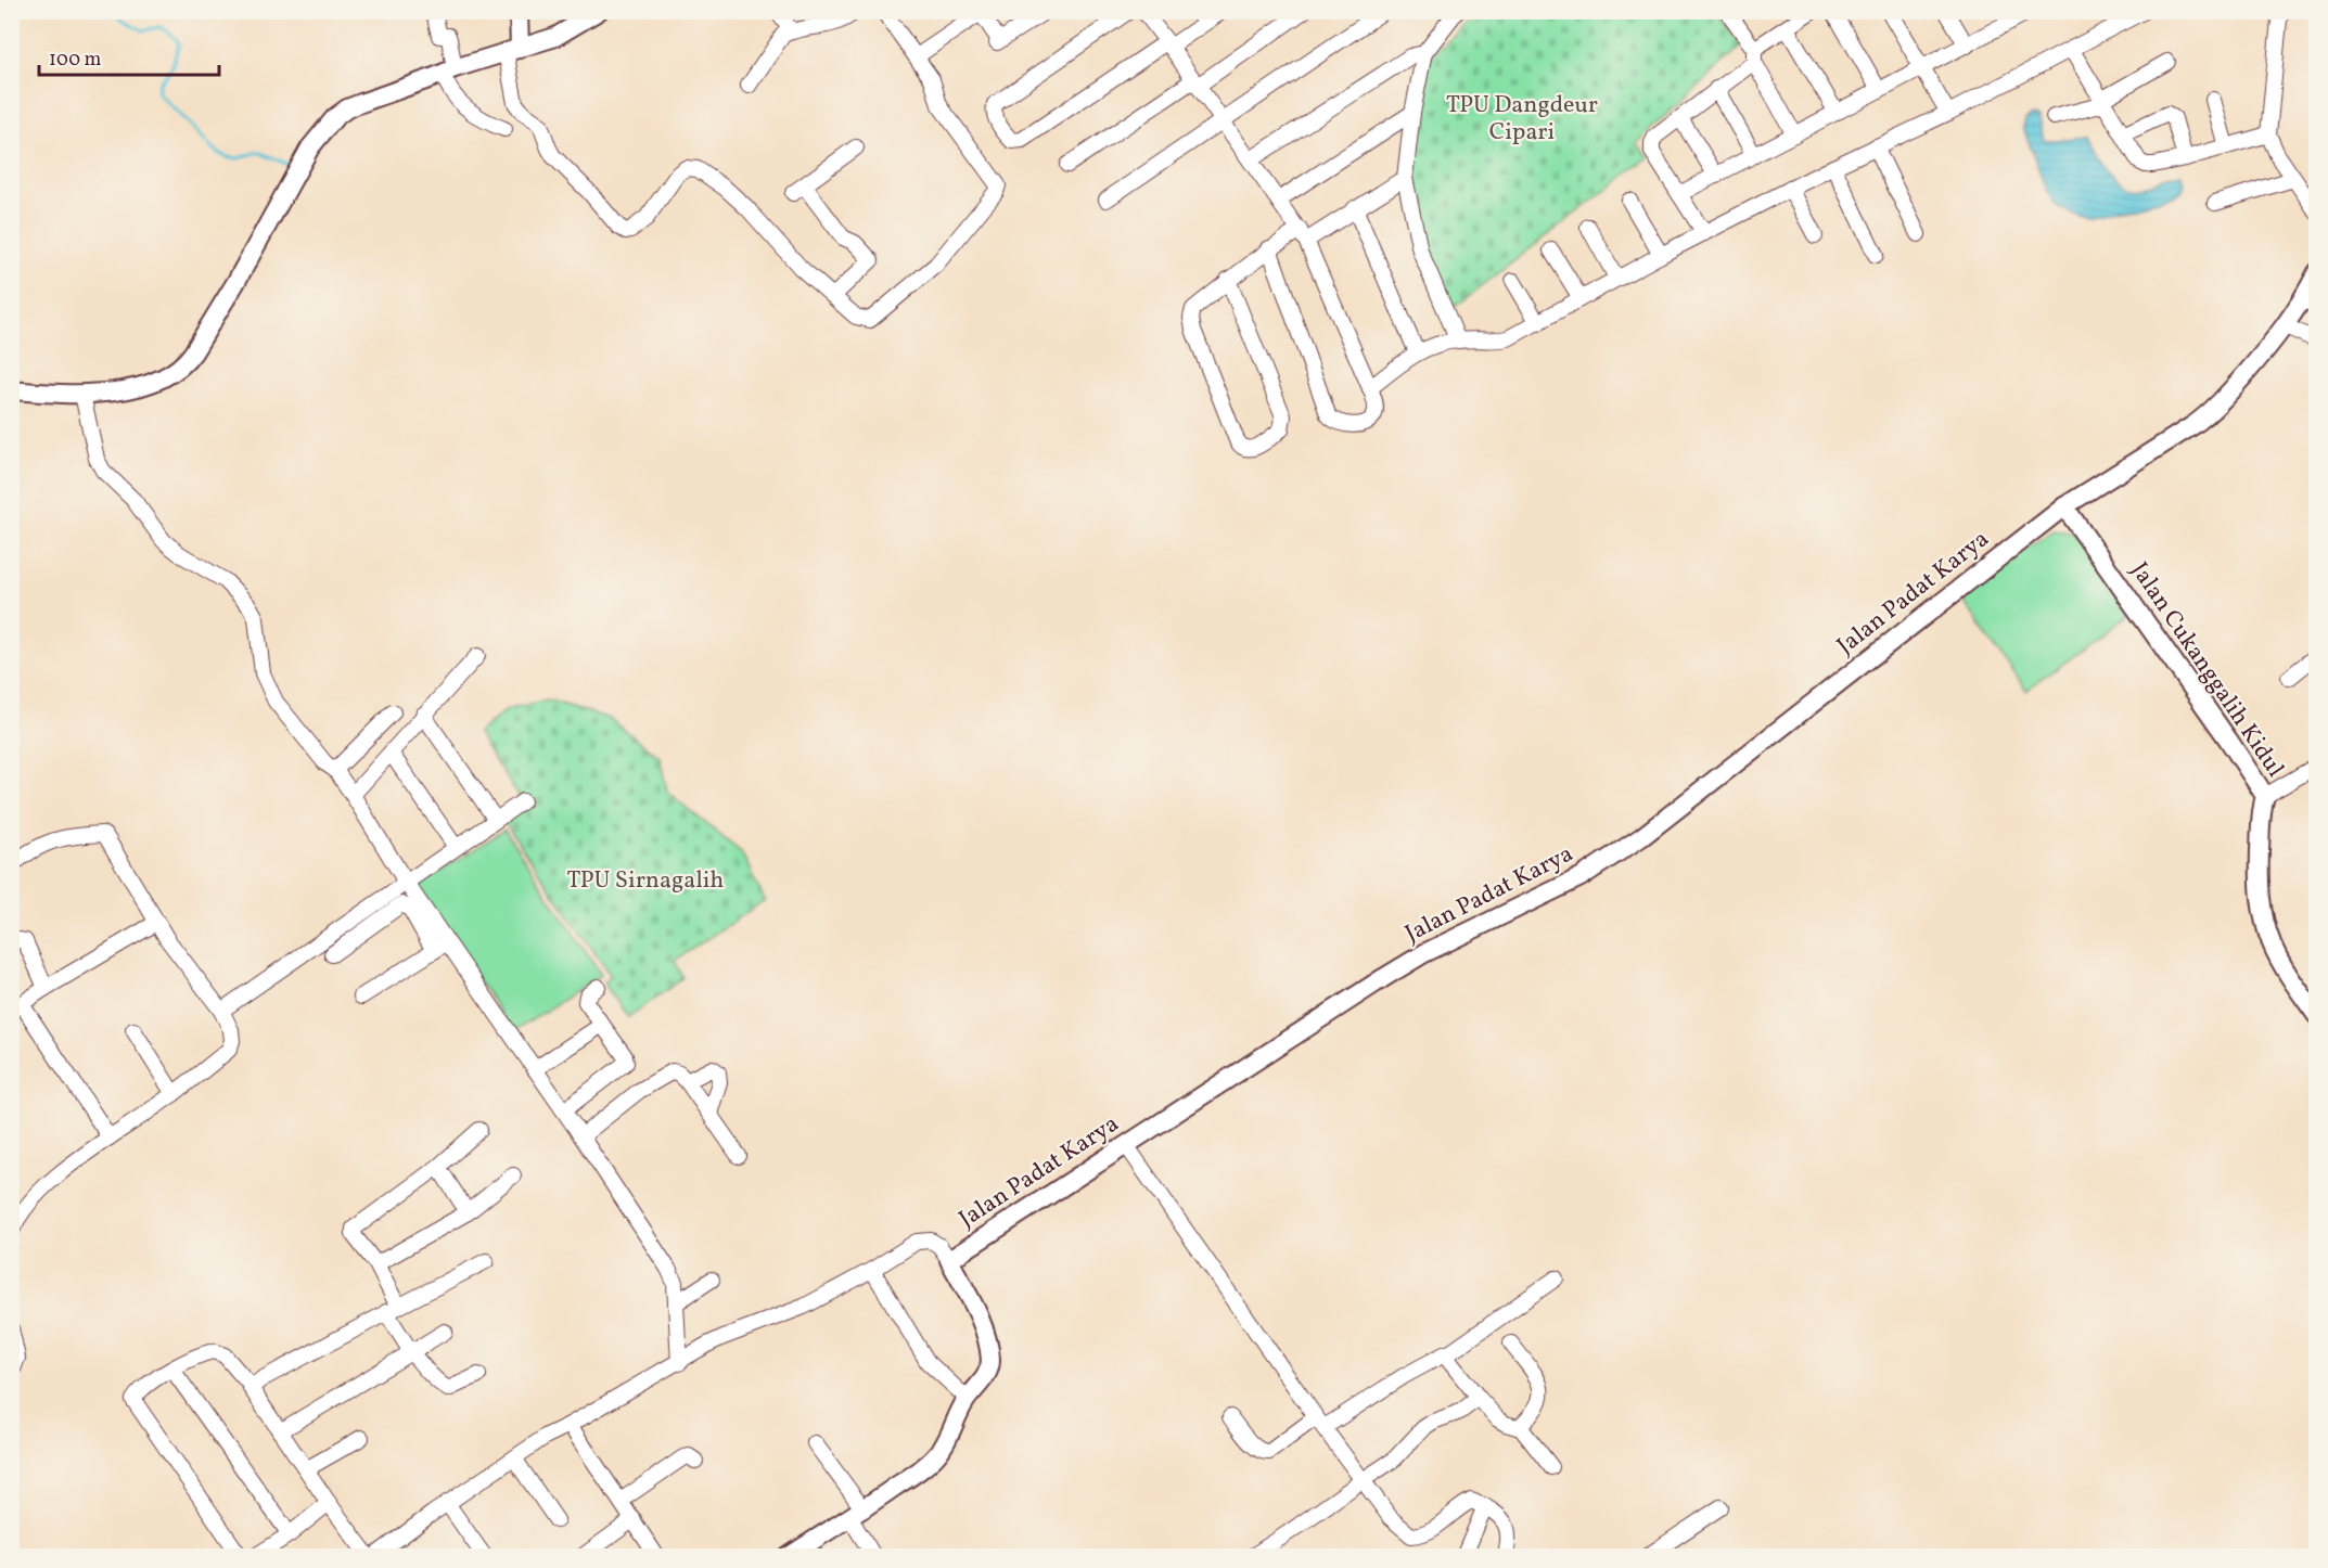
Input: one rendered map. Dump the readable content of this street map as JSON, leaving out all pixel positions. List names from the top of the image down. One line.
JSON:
{"streets":{"street":["Jalan Padat Karya","Jalan Cukanggalih Kidul"]},"crossings":[["Jalan Padat Karya","Jalan Cukanggalih Kidul"]],"parks":["TPU Dangdeur Cipari","TPU Sirnagalih"],"scale_bar":"100 m"}
